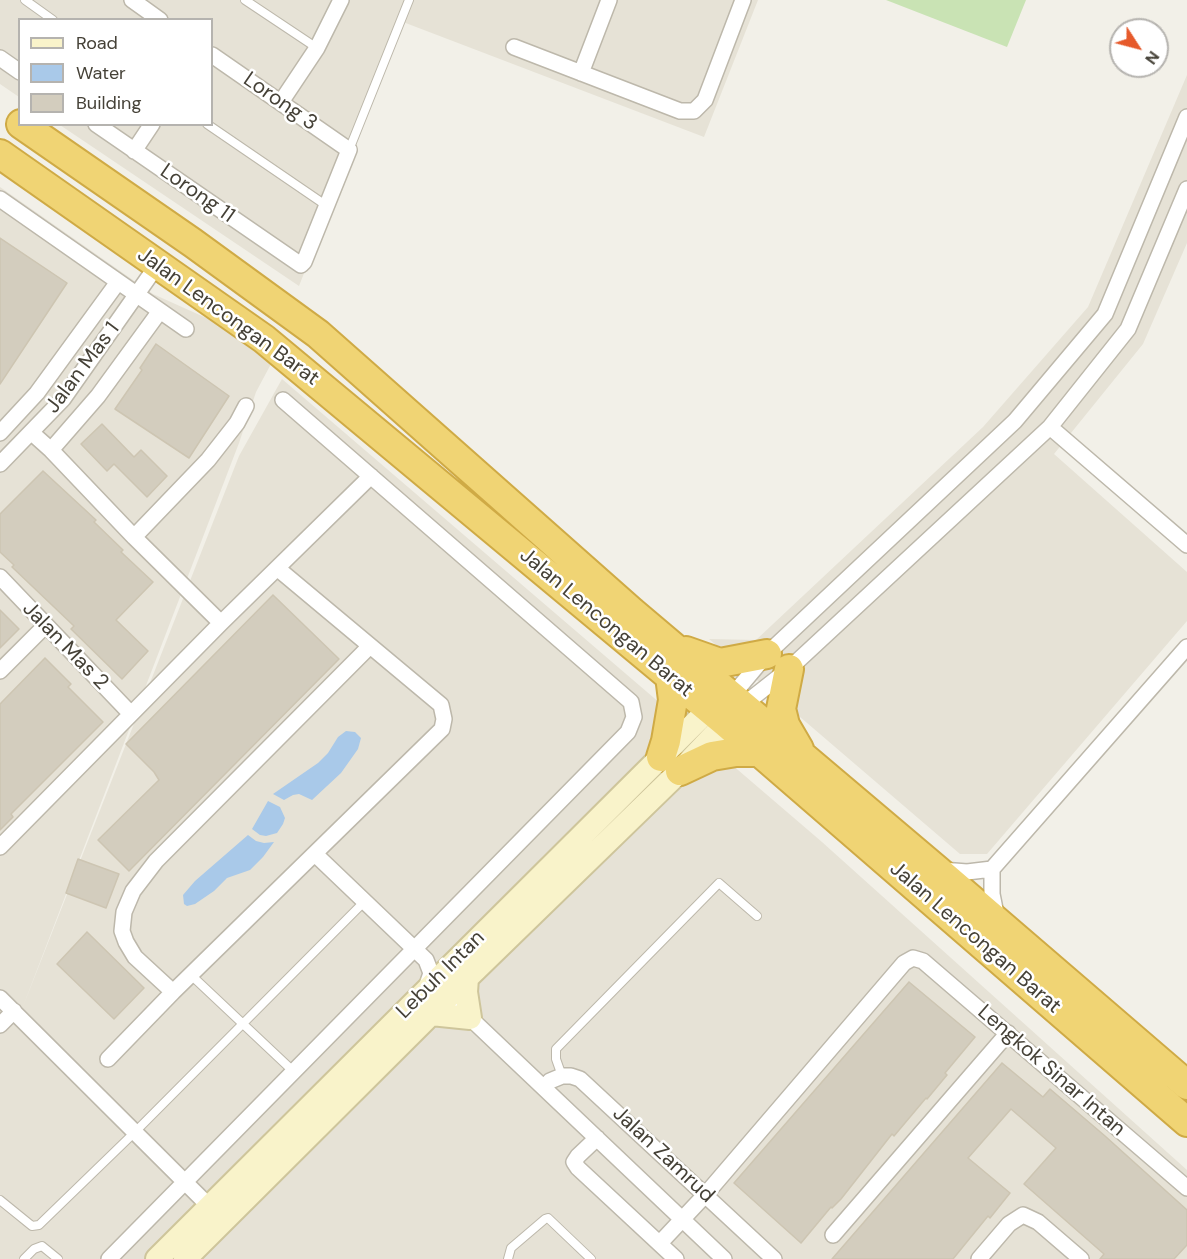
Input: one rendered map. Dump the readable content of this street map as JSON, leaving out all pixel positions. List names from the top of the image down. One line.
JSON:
{"streets":{"highway":["Jalan Lencongan Barat"],"main road":["Lebuh Intan"],"street":["Lorong 3","Lorong 11","Jalan Mas 1","Jalan Mas 2","Lengkok Sinar Intan","Jalan Zamrud"]},"crossings":[["Jalan Lencongan Barat","Jalan Mas 1"],["Jalan Lencongan Barat","Lebuh Intan"],["Lengkok Sinar Intan","Jalan Zamrud"]],"legend":["Road","Water","Building"],"north":"bottom right"}
